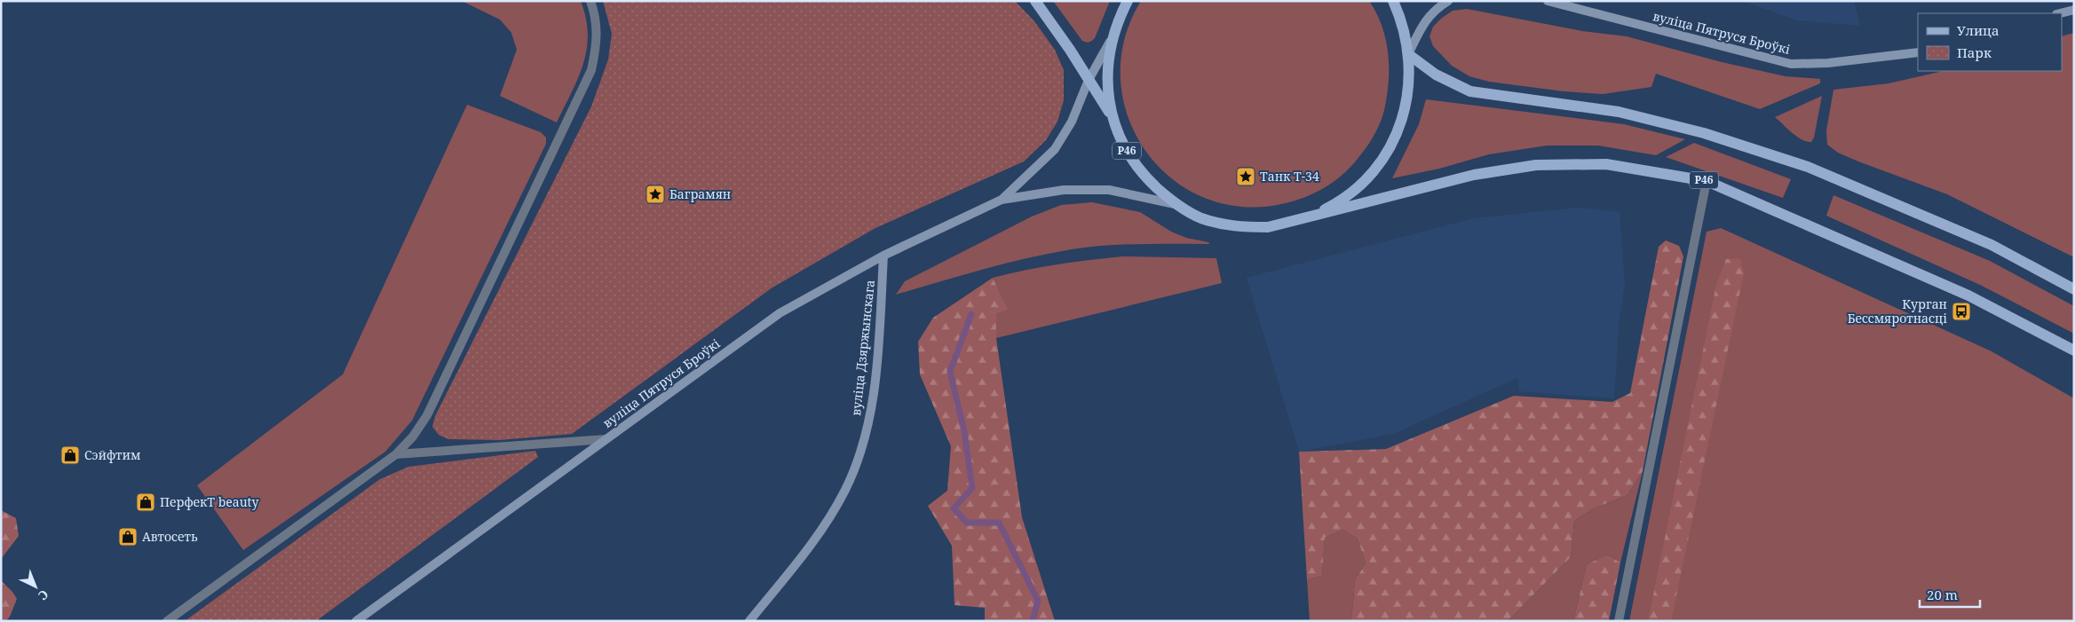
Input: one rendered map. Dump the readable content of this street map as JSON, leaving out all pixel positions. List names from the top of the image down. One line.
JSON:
{"streets":{"main road":["вуліца Пятруся Броўкі","Р46","вуліца Дзяржынскага"]},"crossings":[["вуліца Пятруся Броўкі","Р46"],["вуліца Пятруся Броўкі","вуліца Дзяржынскага"]],"places":{"place":["Танк Т-34","Баграмян"],"bus stop":["Курган Бессмяротнасці"],"shop":["Сэйфтим","ПерфекТ beauty","Автосеть"]},"legend":["Улица","Парк"],"scale_bar":"20 m","north":"bottom right"}
